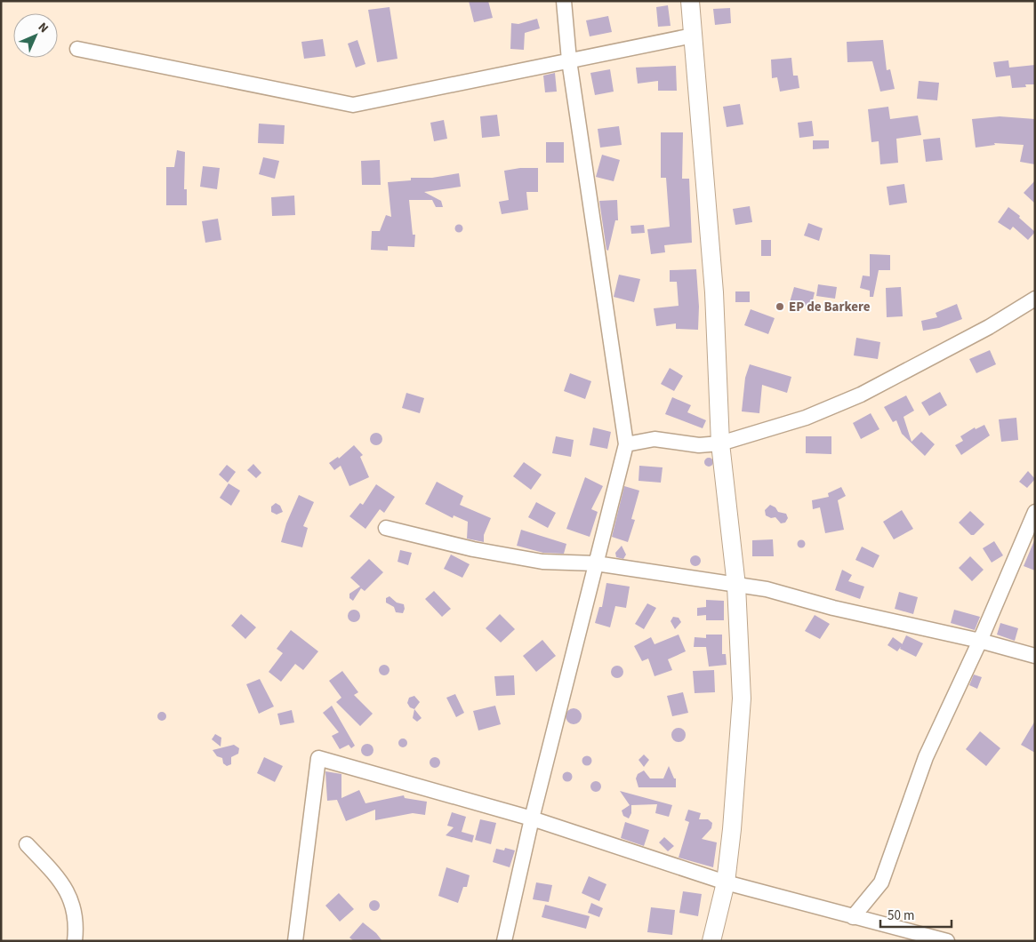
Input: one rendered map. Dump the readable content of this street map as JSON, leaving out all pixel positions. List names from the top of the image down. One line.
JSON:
{"places":["EP de Barkere"],"scale_bar":"50 m","north":"top right"}
